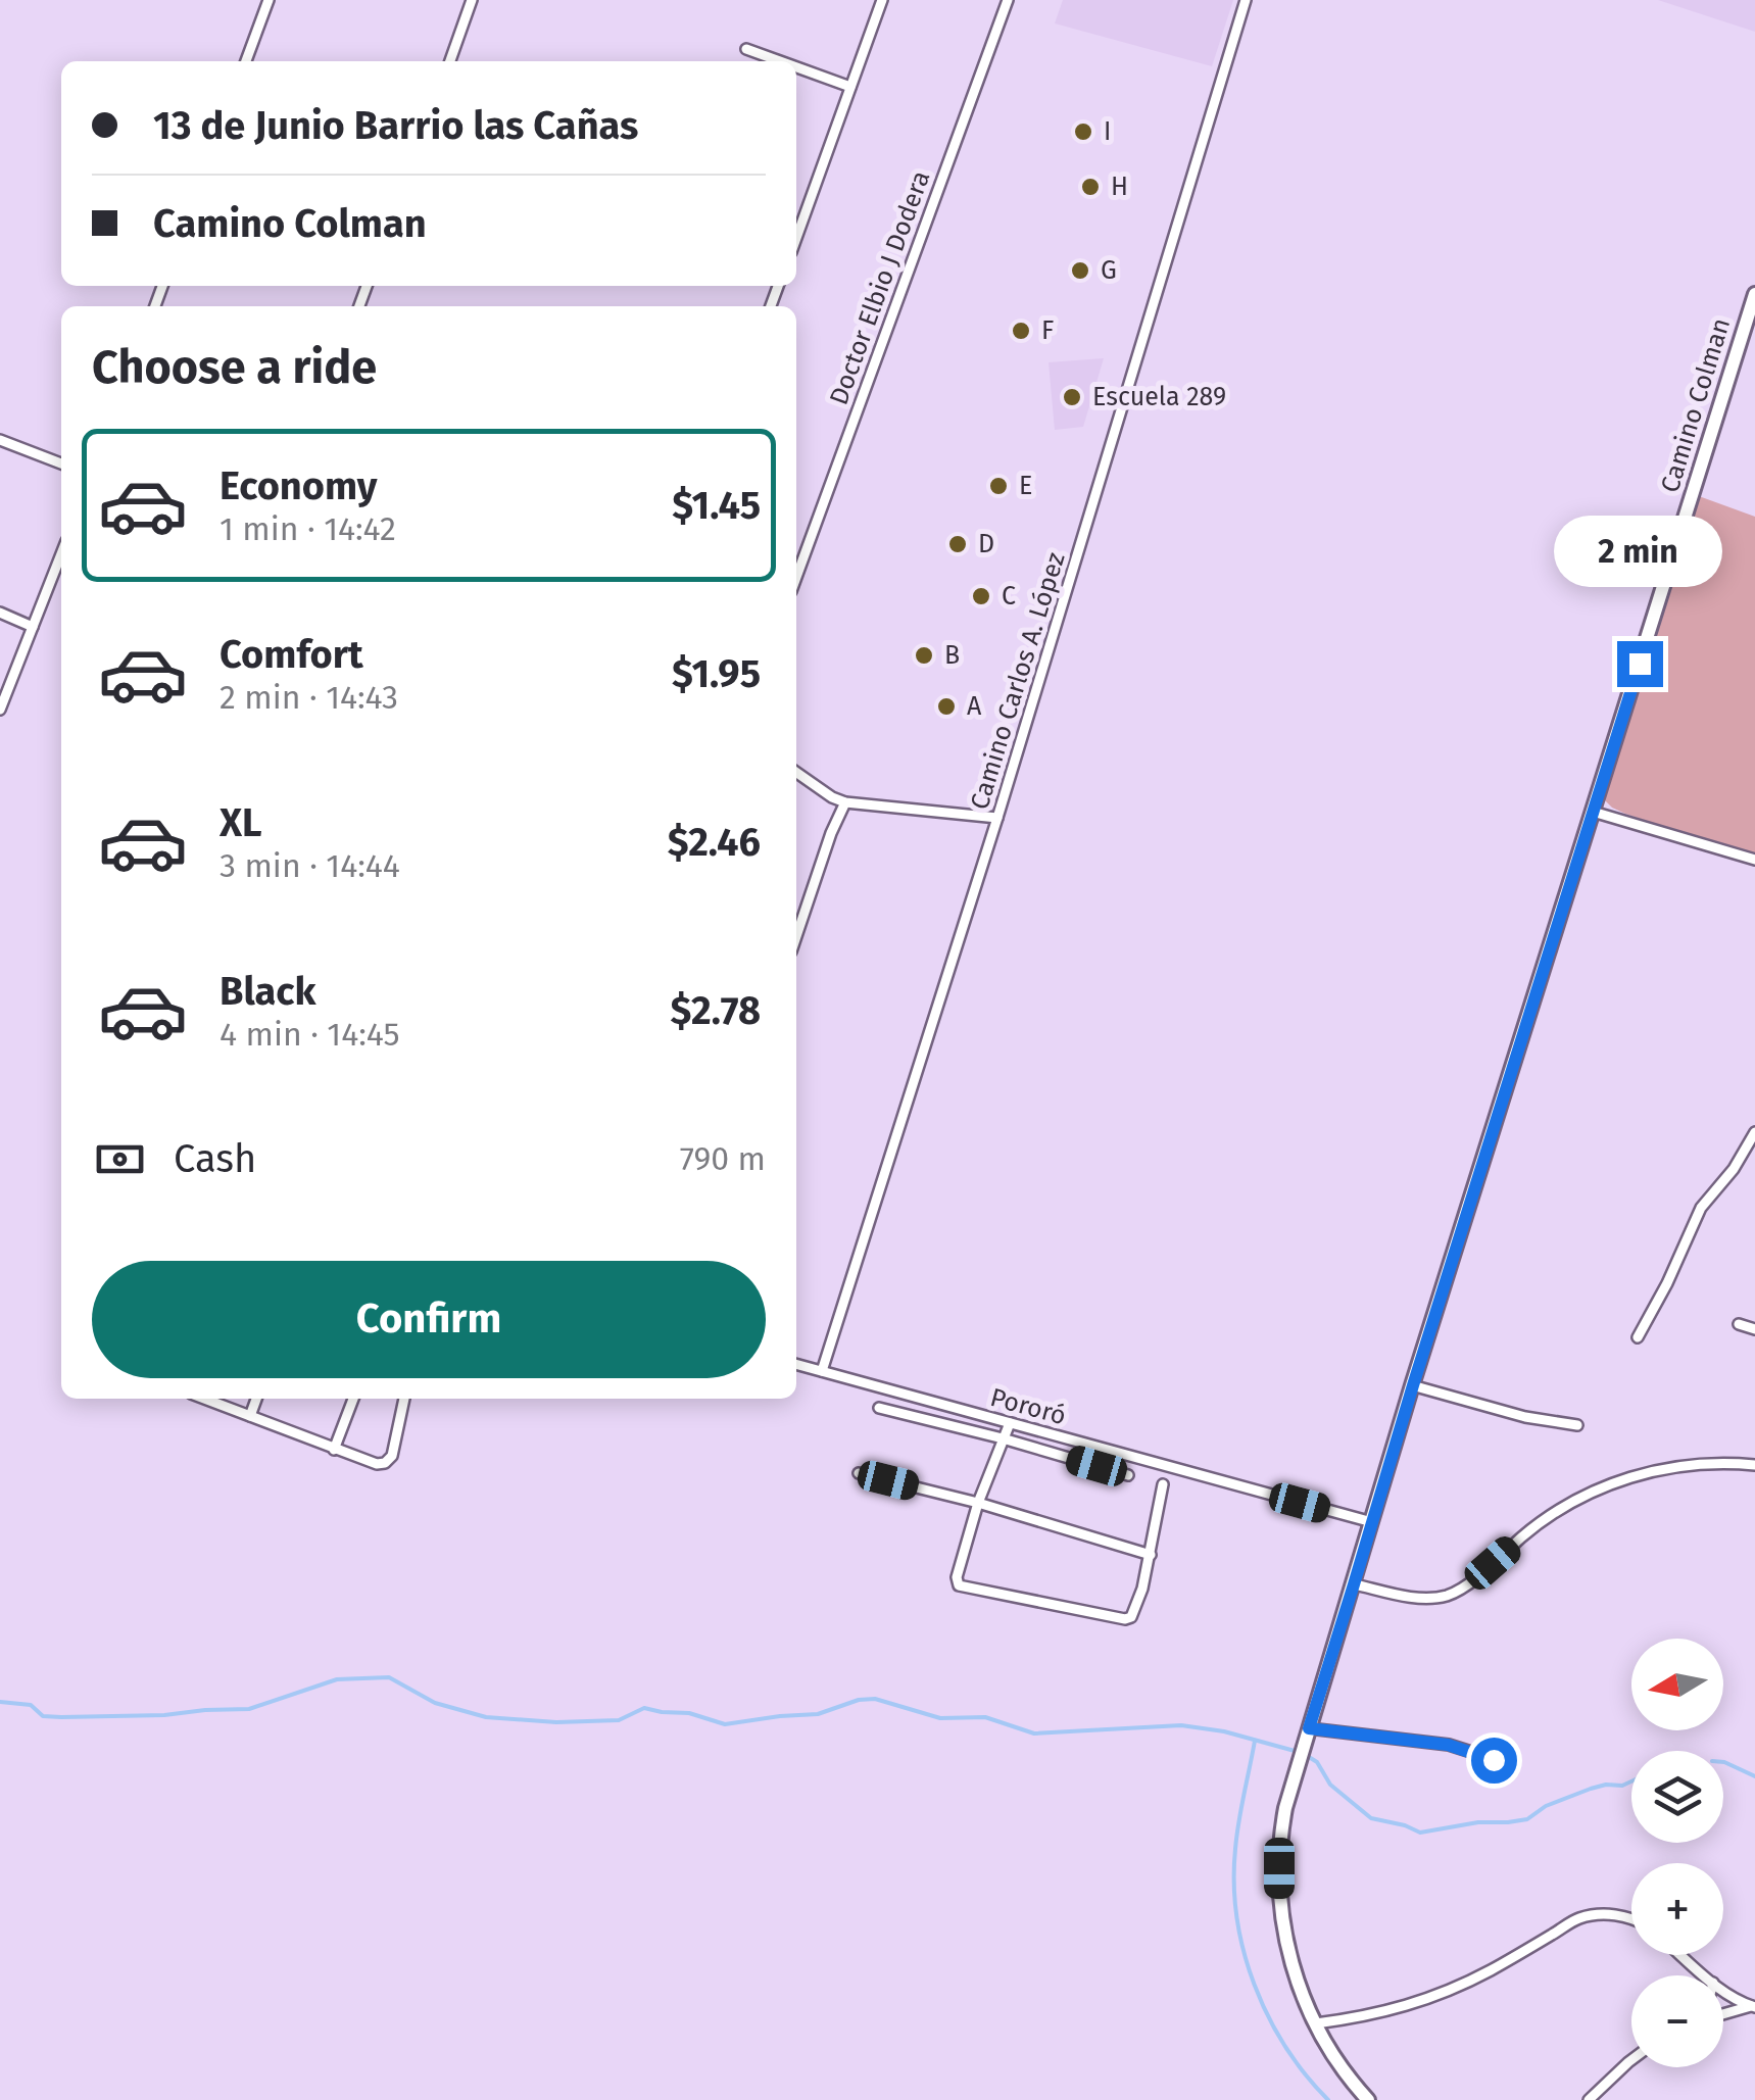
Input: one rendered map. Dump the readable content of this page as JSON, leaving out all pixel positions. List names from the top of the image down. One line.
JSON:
{"streets":{"street":["Doctor Elbio J Dodera","Camino Colman","Camino Carlos A. López","Pororó"]},"crossings":[["Camino Colman","Pororó"],["Camino Carlos A. López","Pororó"]],"places":["I","H","G","F","Escuela 289","E","D","C","B","A"],"north":"left","page":{"banner":["13 de Junio Barrio las Cañas","Camino Colman"],"heading":"Choose a ride","list":[{"name":"Economy","note":"1 min · 14:42","value":"$1.45"},{"name":"Comfort","note":"2 min · 14:43","value":"$1.95"},{"name":"XL","note":"3 min · 14:44","value":"$2.46"},{"name":"Black","note":"4 min · 14:45","value":"$2.78"}],"bubble":"2 min","pay":["Cash","790 m"],"buttons":"Confirm","map_buttons":["+","−"]}}
